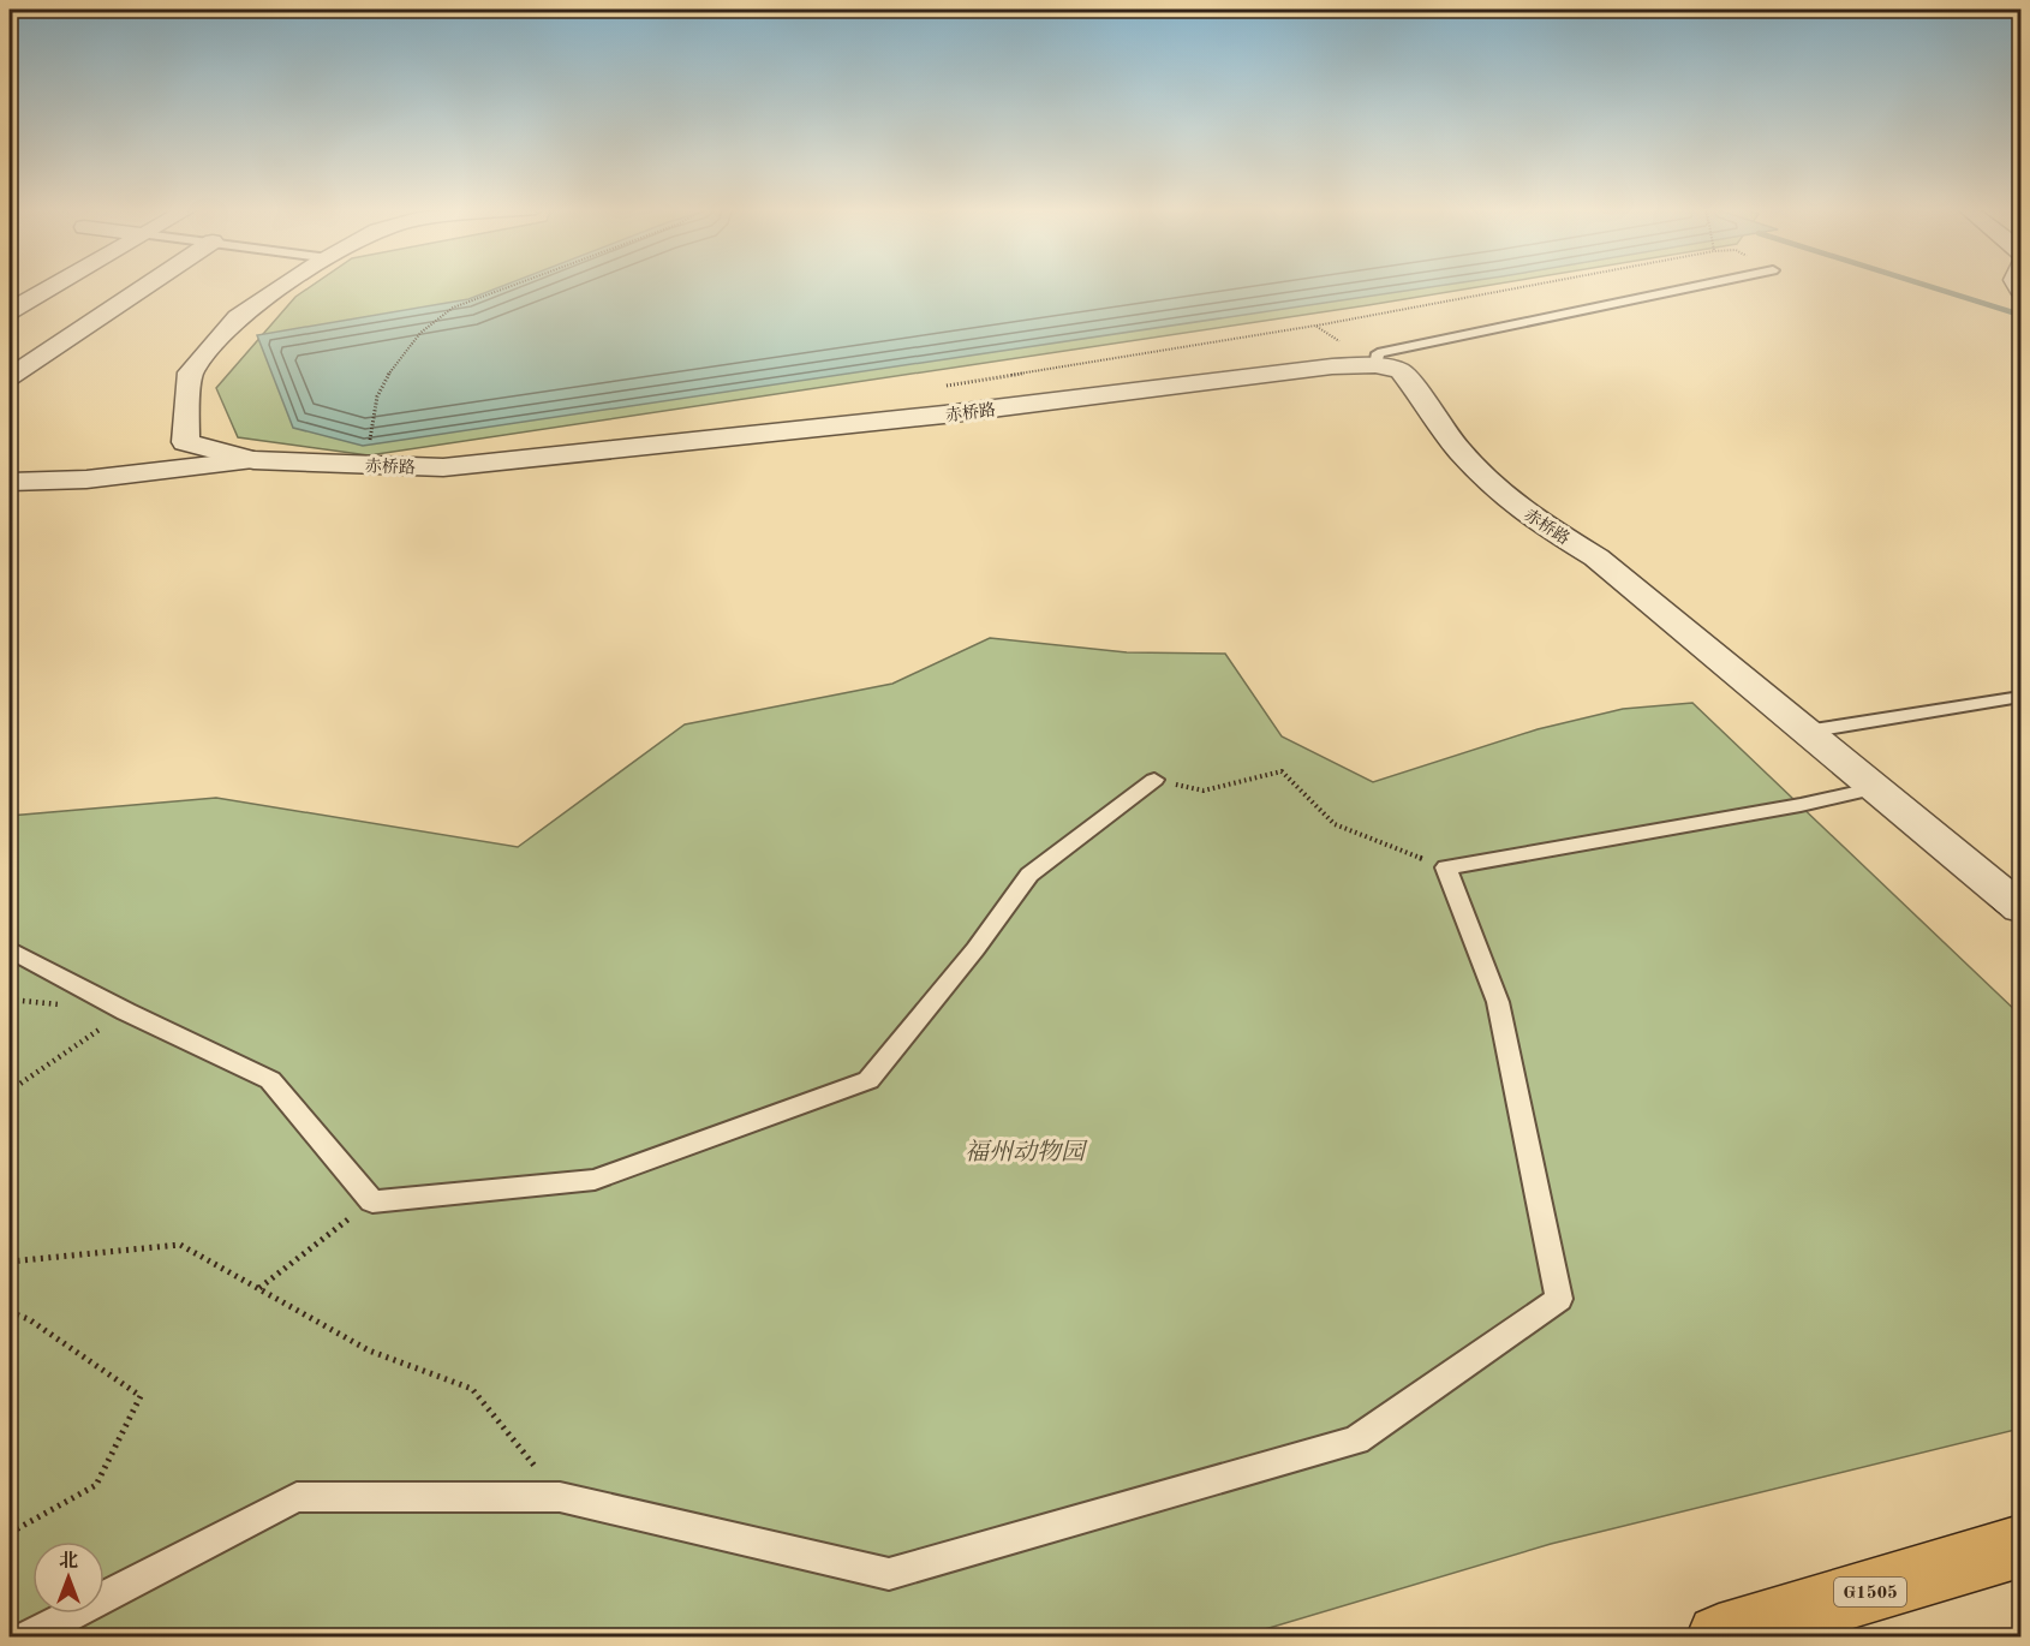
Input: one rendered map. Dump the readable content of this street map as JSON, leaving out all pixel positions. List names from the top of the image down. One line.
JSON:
{"streets":{"highway":["G1505"],"street":["赤桥路"]},"parks":["福州动物园"],"north":"top"}
